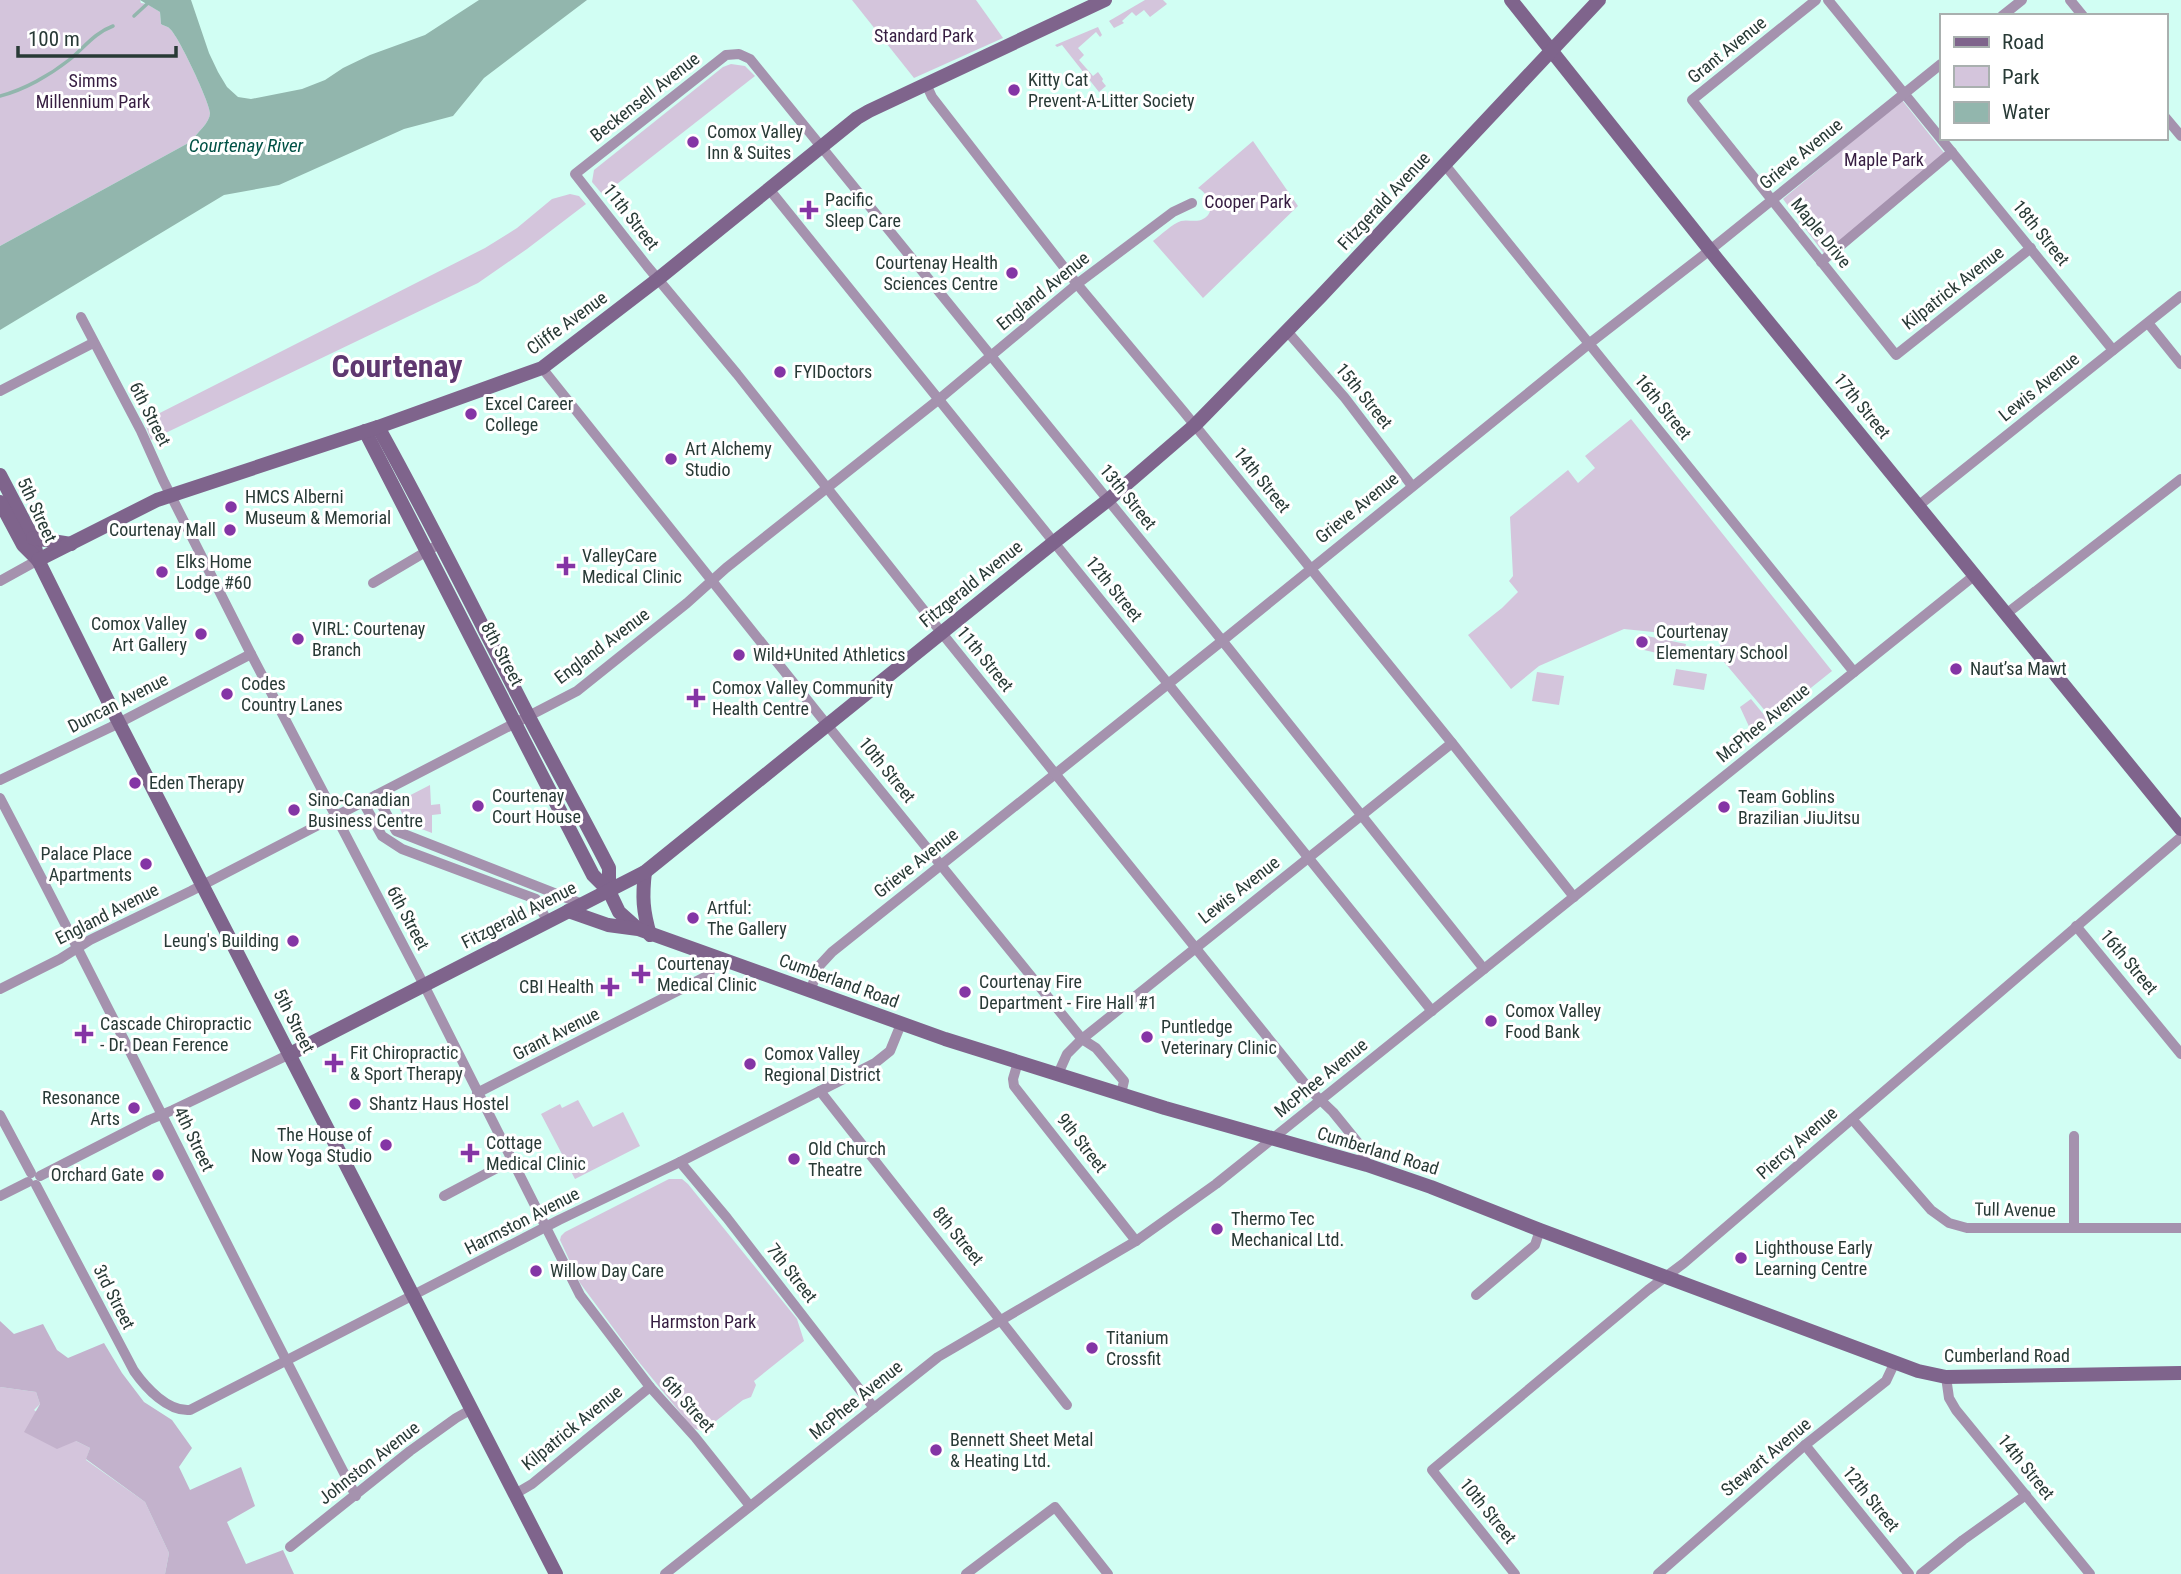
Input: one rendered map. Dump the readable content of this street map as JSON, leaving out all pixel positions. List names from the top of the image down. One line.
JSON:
{"streets":{"street":["Grant Avenue","Beckensell Avenue","Grieve Avenue","Fitzgerald Avenue","11th Street","Maple Drive","18th Street","Kilpatrick Avenue","England Avenue","Cliffe Avenue","Lewis Avenue","15th Street","17th Street","16th Street","6th Street","14th Street","13th Street","5th Street","12th Street","8th Street","Duncan Avenue","McPhee Avenue","10th Street","Cumberland Road","4th Street","9th Street","Piercy Avenue","Tull Avenue","Harmston Avenue","7th Street","3rd Street","Stewart Avenue","Johnston Avenue"]},"crossings":[["Grant Avenue","Maple Drive"],["Grant Avenue","6th Street"],["Grant Avenue","Cumberland Road"],["Beckensell Avenue","11th Street"],["Beckensell Avenue","13th Street"],["Grieve Avenue","11th Street"],["Grieve Avenue","Maple Drive"],["Grieve Avenue","18th Street"],["Grieve Avenue","15th Street"],["Grieve Avenue","17th Street"],["Grieve Avenue","16th Street"],["Grieve Avenue","14th Street"],["Grieve Avenue","13th Street"],["Grieve Avenue","12th Street"],["Grieve Avenue","10th Street"],["Grieve Avenue","Cumberland Road"],["Fitzgerald Avenue","11th Street"],["Fitzgerald Avenue","15th Street"],["Fitzgerald Avenue","17th Street"],["Fitzgerald Avenue","16th Street"],["Fitzgerald Avenue","6th Street"],["Fitzgerald Avenue","14th Street"],["Fitzgerald Avenue","13th Street"],["Fitzgerald Avenue","5th Street"],["Fitzgerald Avenue","12th Street"],["Fitzgerald Avenue","8th Street"],["Fitzgerald Avenue","10th Street"],["Fitzgerald Avenue","Cumberland Road"],["Fitzgerald Avenue","4th Street"],["Fitzgerald Avenue","3rd Street"],["11th Street","England Avenue"],["11th Street","Cliffe Avenue"],["11th Street","Lewis Avenue"],["11th Street","McPhee Avenue"],["11th Street","Cumberland Road"],["Maple Drive","Kilpatrick Avenue"],["18th Street","Kilpatrick Avenue"],["18th Street","Lewis Avenue"],["Kilpatrick Avenue","6th Street"],["Kilpatrick Avenue","5th Street"],["England Avenue","6th Street"],["England Avenue","14th Street"],["England Avenue","13th Street"],["England Avenue","5th Street"],["England Avenue","12th Street"],["England Avenue","8th Street"],["England Avenue","10th Street"],["England Avenue","4th Street"],["Cliffe Avenue","6th Street"],["Cliffe Avenue","14th Street"],["Cliffe Avenue","13th Street"],["Cliffe Avenue","5th Street"],["Cliffe Avenue","12th Street"],["Cliffe Avenue","8th Street"],["Cliffe Avenue","10th Street"],["Lewis Avenue","17th Street"],["Lewis Avenue","14th Street"],["Lewis Avenue","13th Street"],["Lewis Avenue","12th Street"],["Lewis Avenue","10th Street"],["Lewis Avenue","Cumberland Road"],["17th Street","McPhee Avenue"],["16th Street","McPhee Avenue"],["16th Street","Piercy Avenue"],["6th Street","Duncan Avenue"],["6th Street","McPhee Avenue"],["6th Street","Harmston Avenue"],["14th Street","McPhee Avenue"],["14th Street","Cumberland Road"],["13th Street","McPhee Avenue"],["5th Street","Duncan Avenue"],["5th Street","Harmston Avenue"],["5th Street","Johnston Avenue"],["12th Street","McPhee Avenue"],["12th Street","Stewart Avenue"],["8th Street","McPhee Avenue"],["8th Street","Cumberland Road"],["8th Street","Harmston Avenue"],["McPhee Avenue","Cumberland Road"],["McPhee Avenue","9th Street"],["McPhee Avenue","7th Street"],["10th Street","Cumberland Road"],["10th Street","Piercy Avenue"],["Cumberland Road","9th Street"],["Cumberland Road","Piercy Avenue"],["Cumberland Road","Harmston Avenue"],["Cumberland Road","Stewart Avenue"],["4th Street","Harmston Avenue"],["4th Street","Johnston Avenue"],["Piercy Avenue","Tull Avenue"],["Harmston Avenue","7th Street"],["Harmston Avenue","3rd Street"]],"districts":["Courtenay"],"water":["Courtenay River"],"parks":["Standard Park","Simms Millennium Park","Maple Park","Cooper Park","Harmston Park"],"places":{"other":["Kitty Cat Prevent-A-Litter Society","Comox Valley Inn & Suites","Courtenay Health Sciences Centre","FYIDoctors","Excel Career College","Art Alchemy Studio","HMCS Alberni Museum & Memorial","Courtenay Mall","Elks Home Lodge #60","Comox Valley Art Gallery","VIRL: Courtenay Branch","Courtenay Elementary School","Wild+United Athletics","Naut’sa Mawt","Codes Country Lanes","Eden Therapy","Courtenay Court House","Team Goblins Brazilian JiuJitsu","Sino-Canadian Business Centre","Palace Place Apartments","Artful: The Gallery","Leung's Building","Courtenay Fire Department - Fire Hall #1","Comox Valley Food Bank","Puntledge Veterinary Clinic","Comox Valley Regional District","Shantz Haus Hostel","Resonance Arts","The House of Now Yoga Studio","Old Church Theatre","Orchard Gate","Thermo Tec Mechanical Ltd.","Lighthouse Early Learning Centre","Willow Day Care","Titanium Crossfit","Bennett Sheet Metal & Heating Ltd."],"health":["Pacific Sleep Care","ValleyCare Medical Clinic","Comox Valley Community Health Centre","Courtenay Medical Clinic","CBI Health","Cascade Chiropractic - Dr. Dean Ference","Fit Chiropractic & Sport Therapy","Cottage Medical Clinic"]},"legend":["Road","Park","Water"],"scale_bar":"100 m"}
